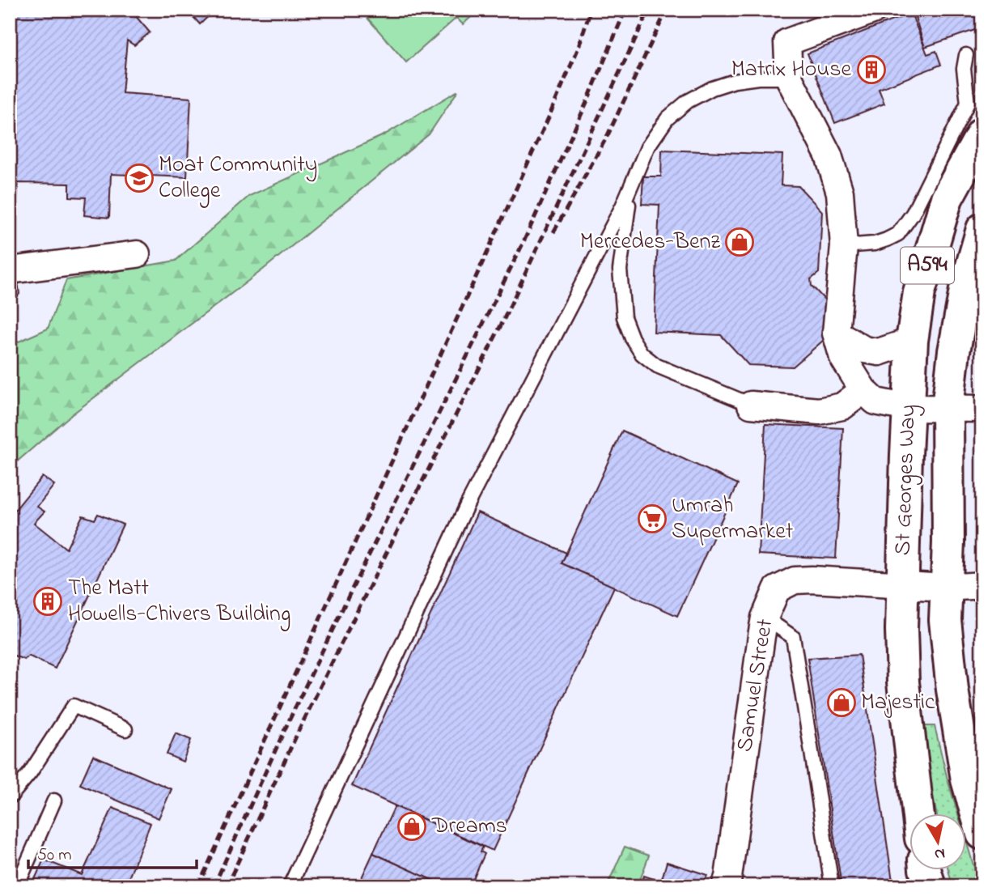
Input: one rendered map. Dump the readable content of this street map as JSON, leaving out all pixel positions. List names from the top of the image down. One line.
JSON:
{"streets":{"main road":["A594","St Georges Way"],"street":["Samuel Street"]},"crossings":[["St Georges Way","Samuel Street"]],"places":{"building":["Matrix House","The Matt Howells-Chivers Building"],"school or university":["Moat Community College"],"shop":["Mercedes-Benz","Majestic","Dreams"],"supermarket":["Umrah Supermarket"]},"scale_bar":"50 m","north":"bottom"}
